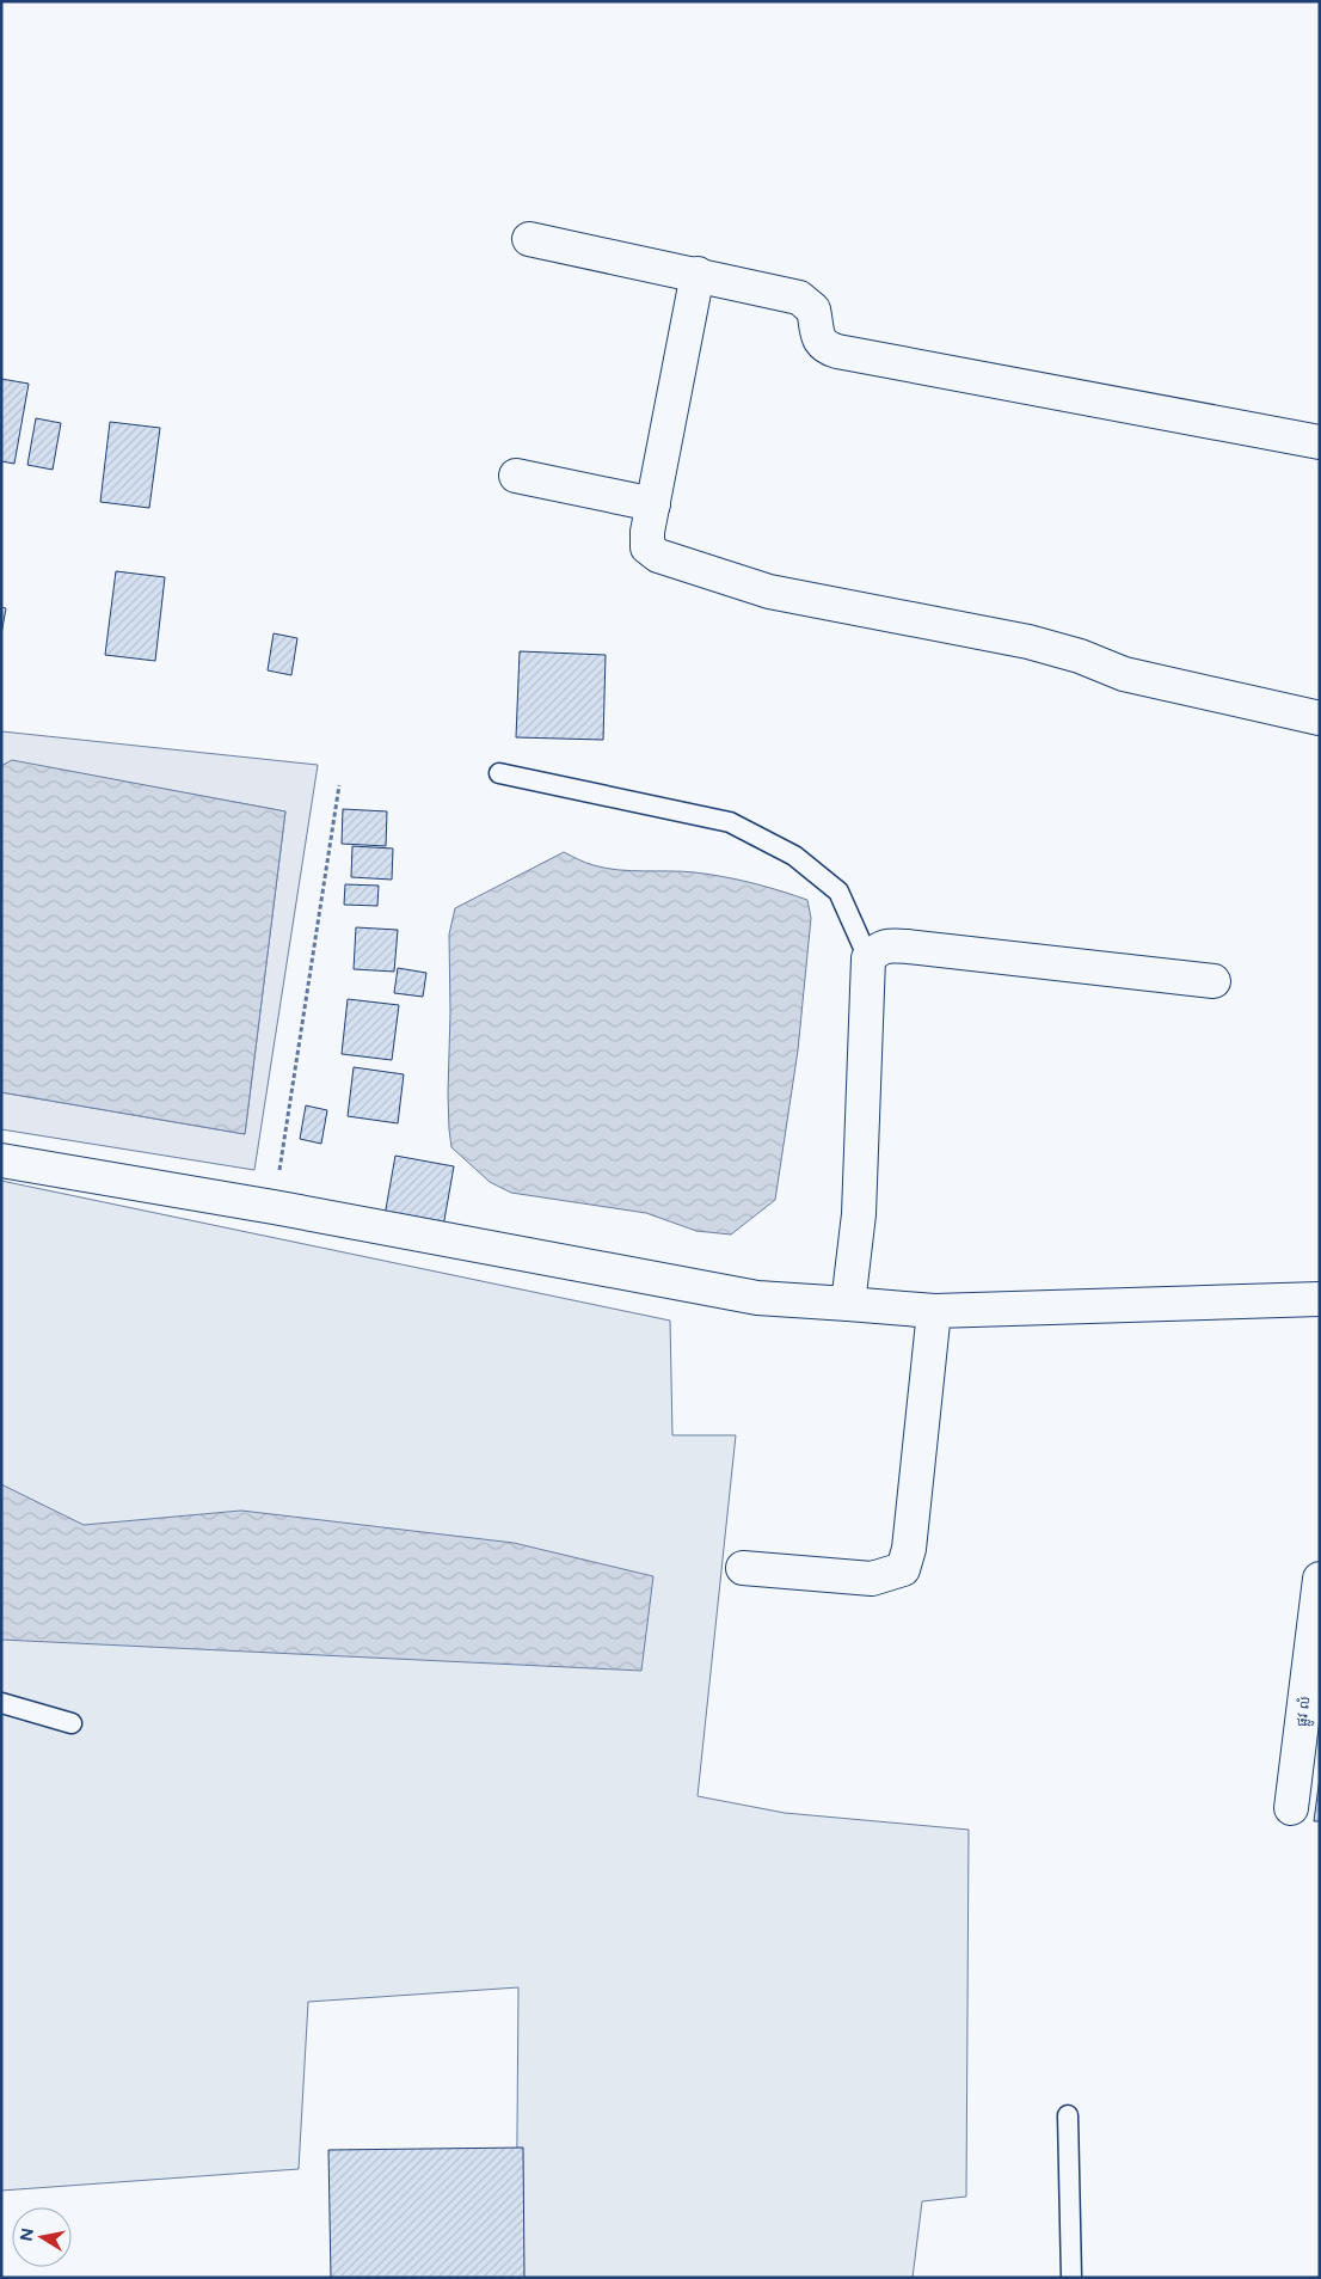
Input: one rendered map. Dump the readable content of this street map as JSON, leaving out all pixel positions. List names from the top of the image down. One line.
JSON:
{"streets":{"street":["ផ្លូវ លំ"]},"north":"left"}
